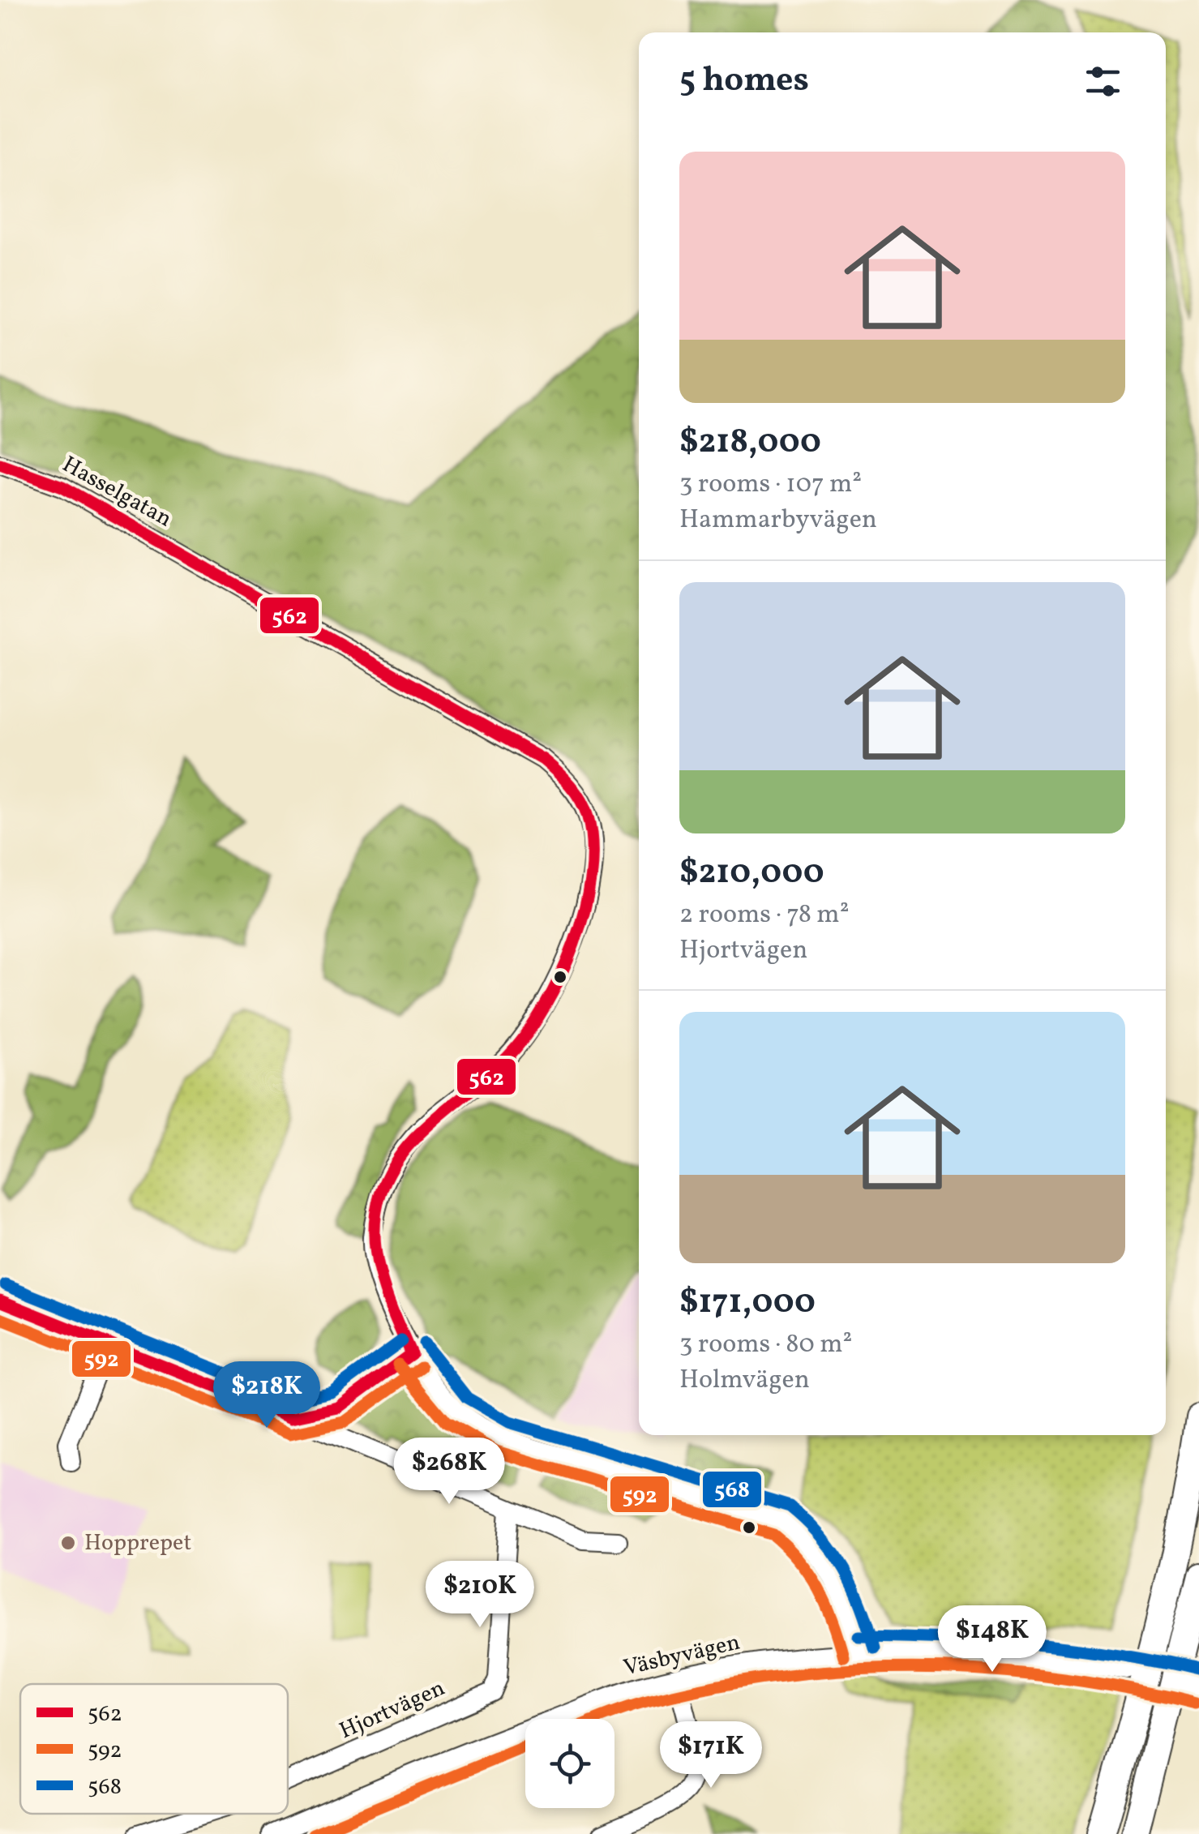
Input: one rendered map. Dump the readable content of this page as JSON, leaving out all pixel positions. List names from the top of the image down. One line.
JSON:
{"streets":{"street":["Hasselgatan","Väsbyvägen","Hjortvägen"]},"crossings":[["Hasselgatan","Väsbyvägen"]],"places":["Hopprepet"],"lines":["transit line 562","transit line 568","transit line 592"],"legend":["562","592","568"],"page":{"heading":"5 homes","list":[{"name":"$218,000","note":"3 rooms · 107 m² · Hammarbyvägen"},{"name":"$210,000","note":"2 rooms · 78 m² · Hjortvägen"},{"name":"$171,000","note":"3 rooms · 80 m² · Holmvägen"}],"price":["$218K","$268K","$210K","$148K","$171K"]}}
